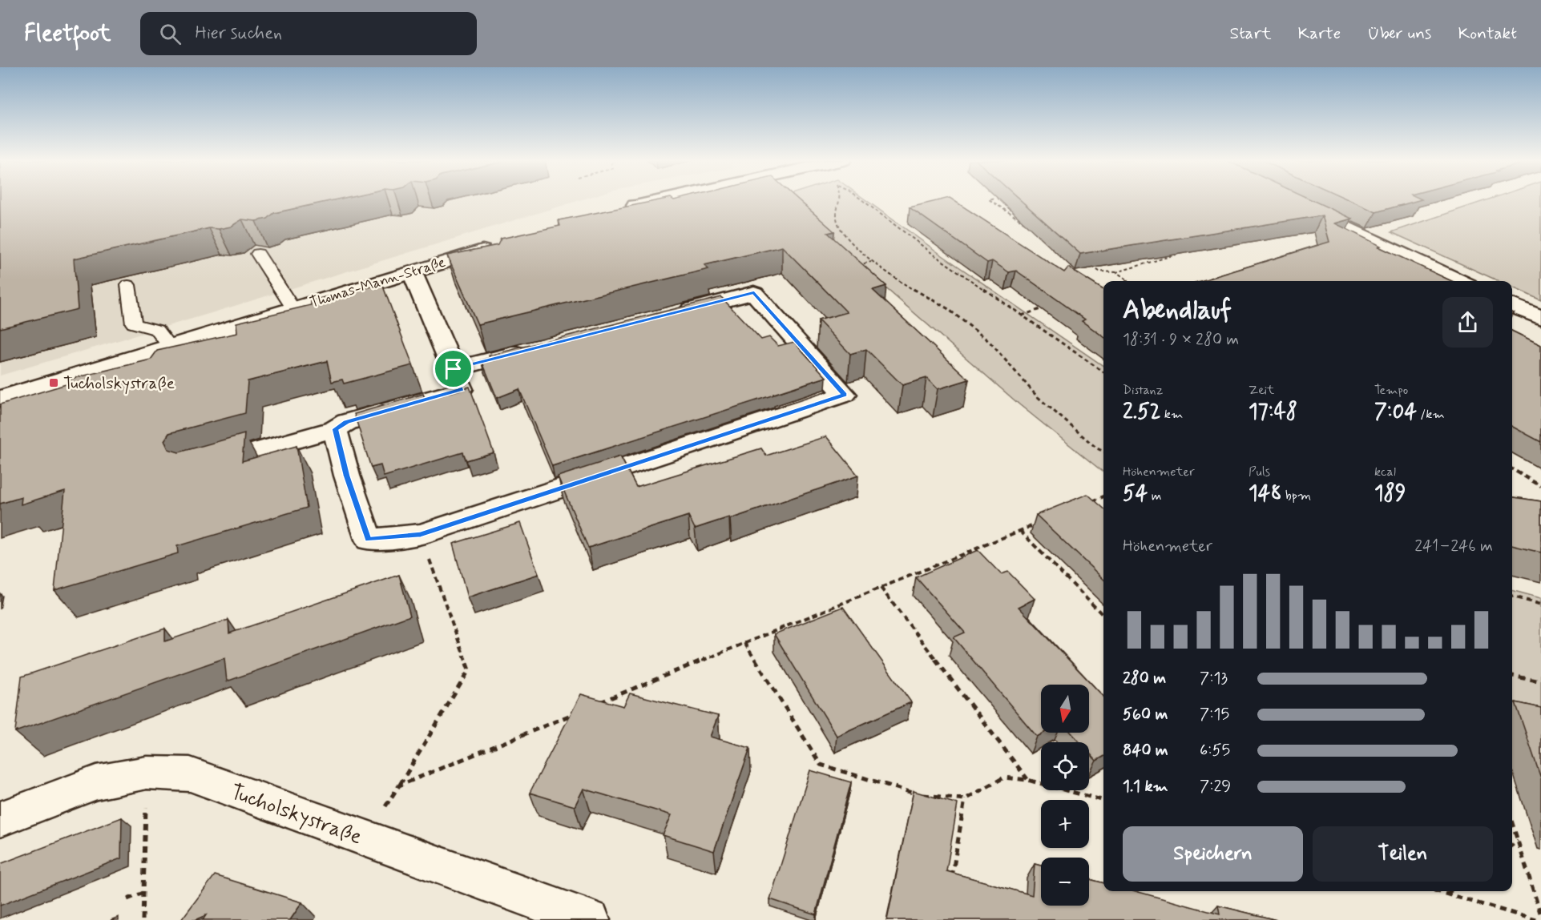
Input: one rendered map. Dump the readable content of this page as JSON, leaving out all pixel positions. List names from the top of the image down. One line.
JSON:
{"streets":{"street":["Thomas-Mann-Straße","Tucholskystraße"]},"places":{"transit":["Tucholskystraße"]},"north":"bottom","page":{"header":"Fleetfoot","search":"Hier suchen","nav":["Start","Karte","Über uns","Kontakt"],"heading":["Abendlauf","18:31 · 9 × 280 m"],"stats":[["Distanz","2.52 km"],["Zeit","17:48"],["Tempo","7:04 /km"],["Höhenmeter","54 m"],["Puls","148 bpm"],["kcal","189"]],"chart":["Höhenmeter","241–246 m"],"list":[{"name":"280 m","note":"7:13"},{"name":"560 m","note":"7:15"},{"name":"840 m","note":"6:55"},{"name":"1.1 km","note":"7:29"}],"map_buttons":["+","−"],"buttons":["Speichern","Teilen"]}}
